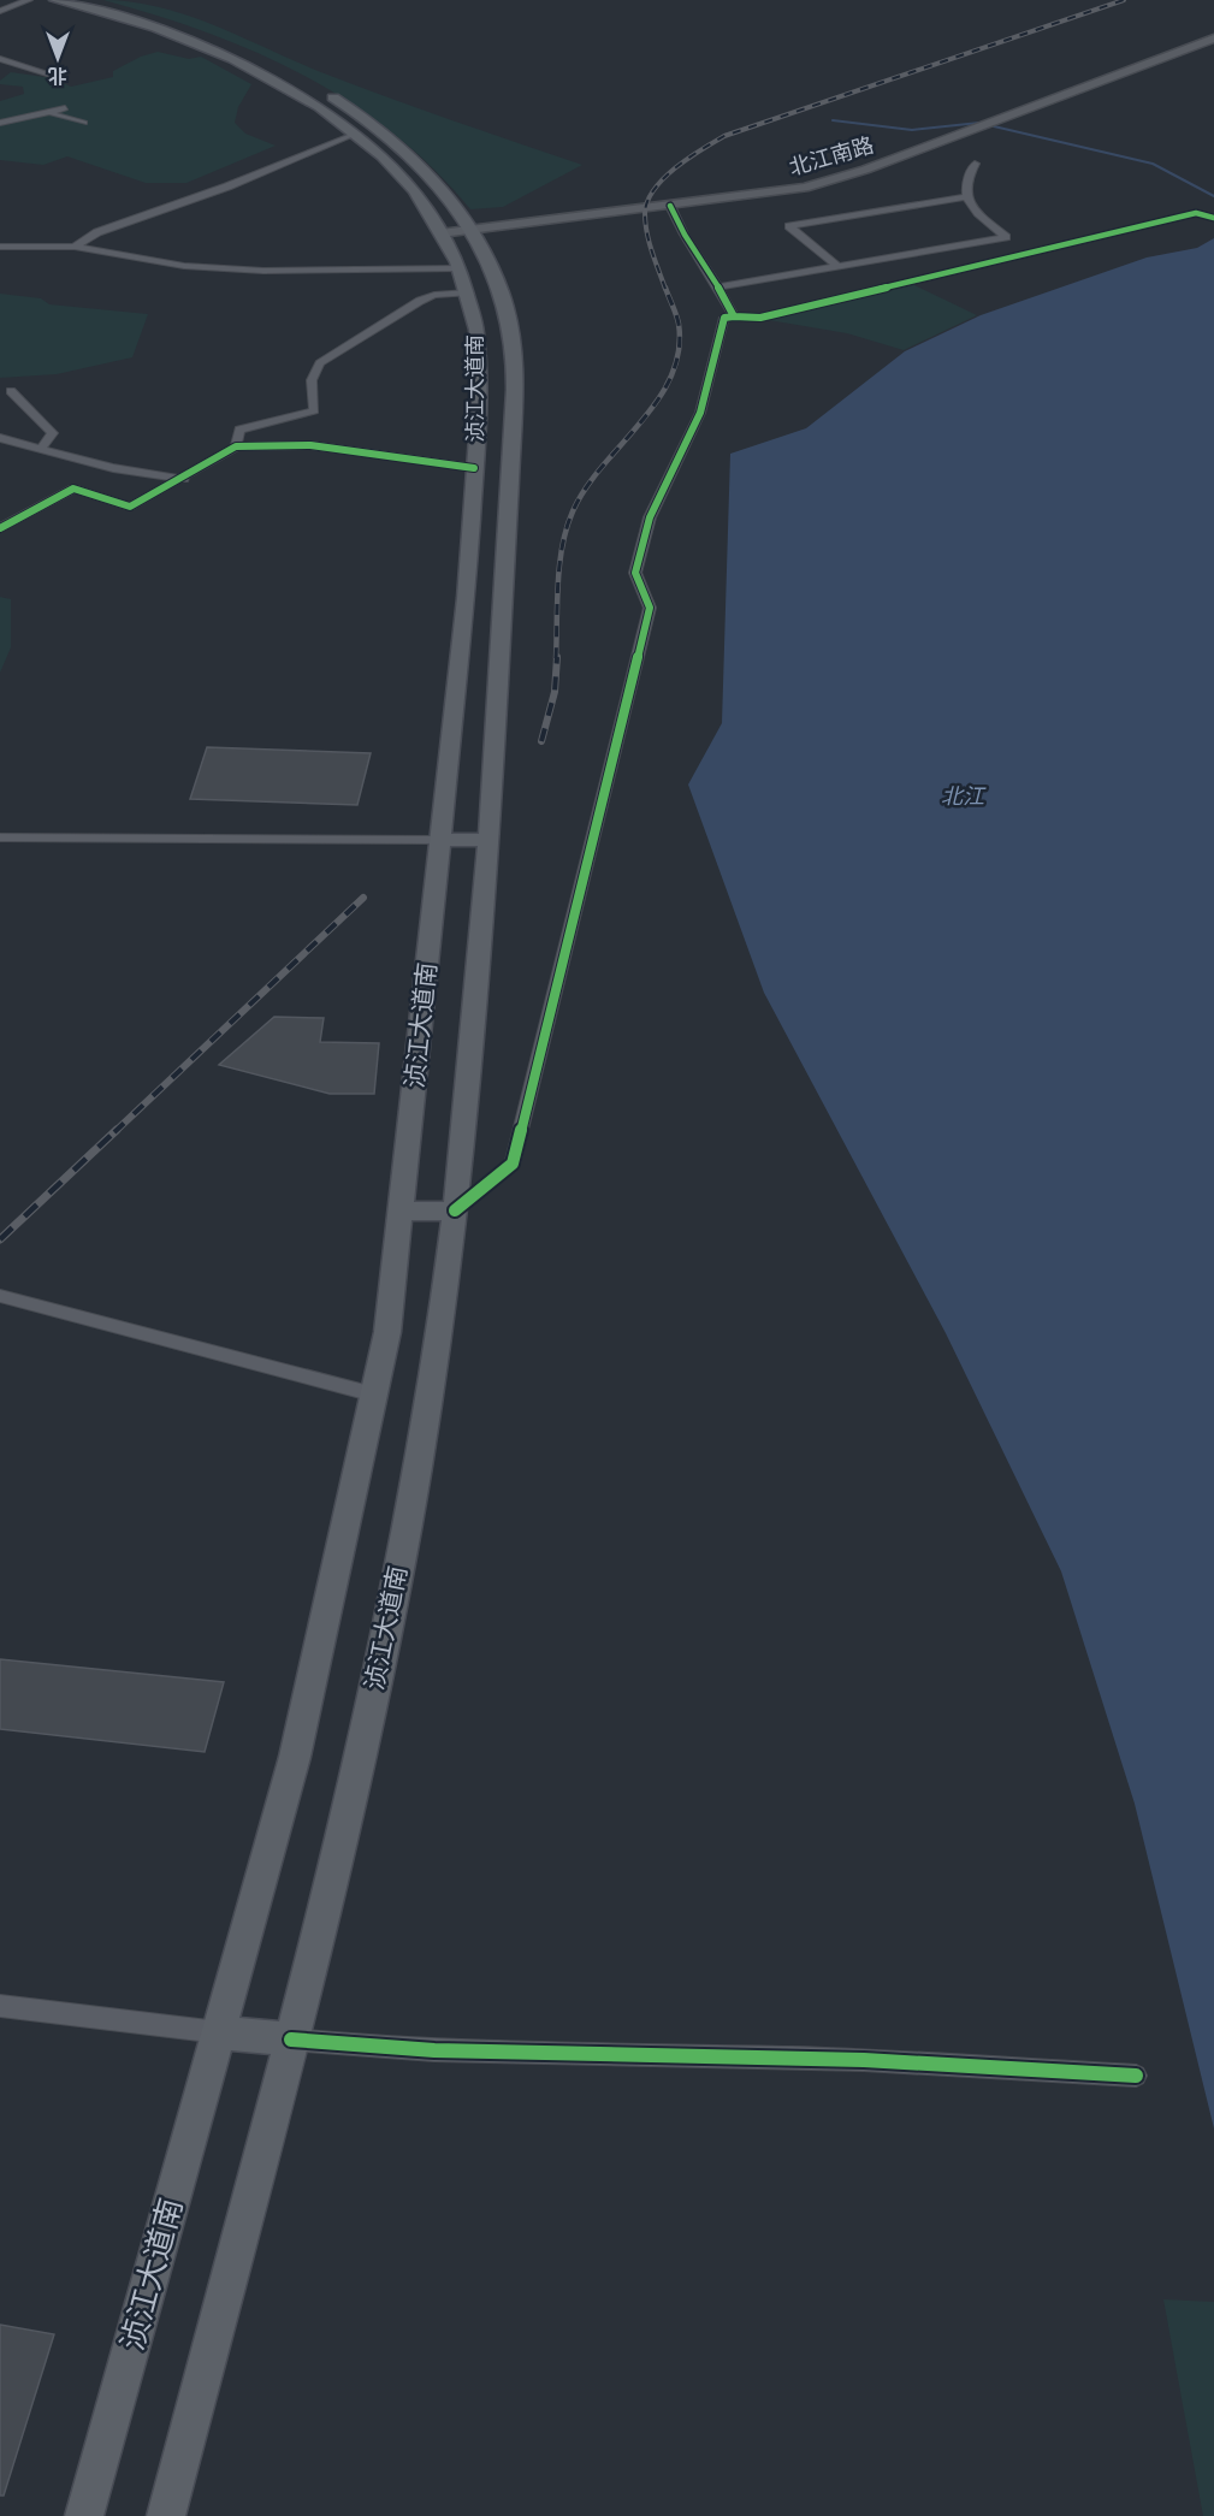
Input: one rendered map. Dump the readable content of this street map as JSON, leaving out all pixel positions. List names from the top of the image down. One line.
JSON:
{"streets":{"main road":["浈江大道南"],"street":["北江南路"]},"crossings":[["北江南路","浈江大道南"]],"water":["北江"],"north":"bottom"}
